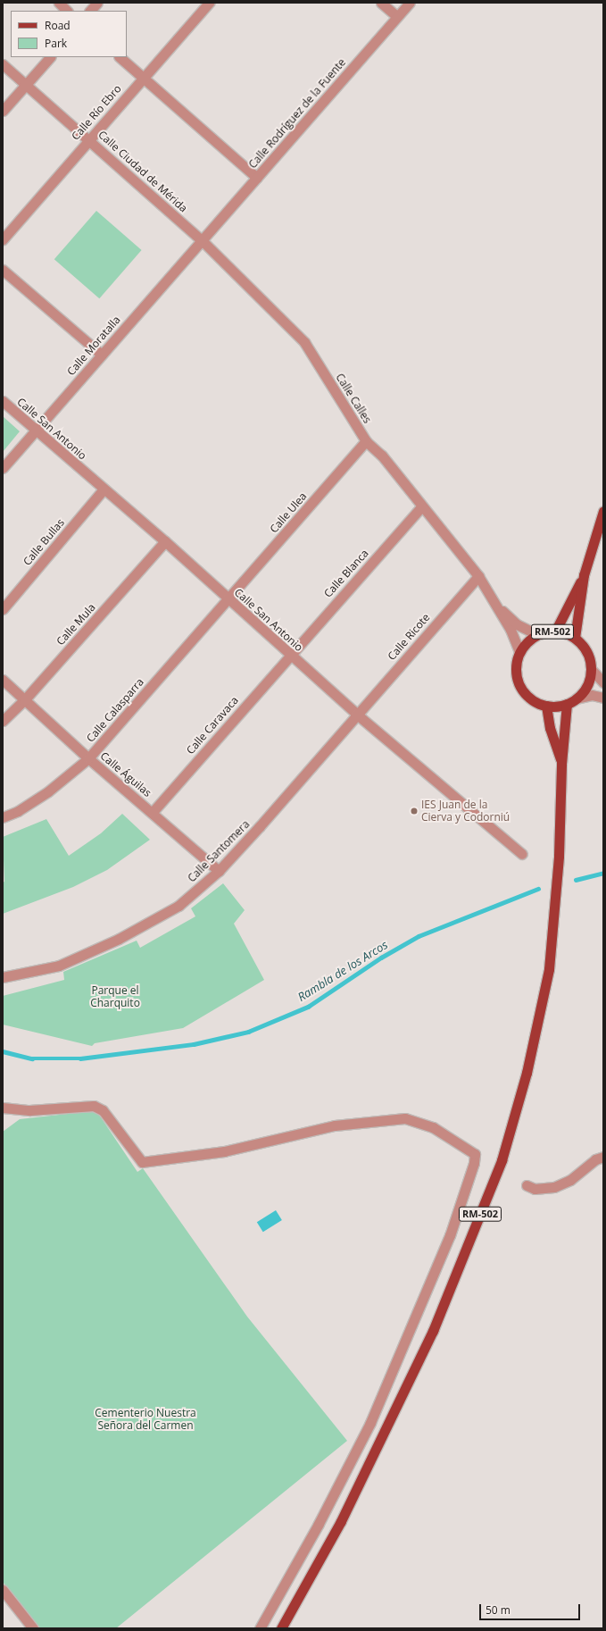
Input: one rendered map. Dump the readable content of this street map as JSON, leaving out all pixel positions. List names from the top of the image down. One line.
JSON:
{"streets":{"main road":["RM-502"],"street":["Calle Río Ebro","Calle Rodríguez de la Fuente","Calle Ciudad de Mérida","Calle Moratalla","Calle Calles","Calle San Antonio","Calle Ulea","Calle Bullas","Calle Blanca","Calle Mula","Calle Ricote","Calle Calasparra","Calle Caravaca","Calle Águilas","Calle Santomera"]},"crossings":[["Calle Río Ebro","Calle Ciudad de Mérida"],["Calle Rodríguez de la Fuente","Calle Ciudad de Mérida"],["Calle Rodríguez de la Fuente","Calle Moratalla"],["Calle Rodríguez de la Fuente","Calle Calles"],["Calle Ciudad de Mérida","Calle Moratalla"],["Calle Ciudad de Mérida","Calle Calles"],["Calle Moratalla","Calle Calles"],["Calle Moratalla","Calle San Antonio"],["Calle Calles","Calle Ulea"],["Calle Calles","Calle Blanca"],["Calle Calles","Calle Ricote"],["Calle San Antonio","Calle Ulea"],["Calle San Antonio","Calle Bullas"],["Calle San Antonio","Calle Blanca"],["Calle San Antonio","Calle Mula"],["Calle San Antonio","Calle Ricote"],["Calle San Antonio","Calle Calasparra"],["Calle San Antonio","Calle Caravaca"],["Calle San Antonio","Calle Santomera"],["Calle Ulea","Calle Calasparra"],["Calle Blanca","Calle Caravaca"],["Calle Mula","Calle Águilas"],["Calle Ricote","Calle Santomera"],["Calle Calasparra","Calle Águilas"],["Calle Caravaca","Calle Águilas"],["Calle Águilas","Calle Santomera"]],"water":["Rambla de los Arcos"],"parks":["Parque el Charquito","Cementerio Nuestra Señora del Carmen"],"places":["IES Juan de la Cierva y Codorniú"],"legend":["Road","Park"],"scale_bar":"50 m"}
